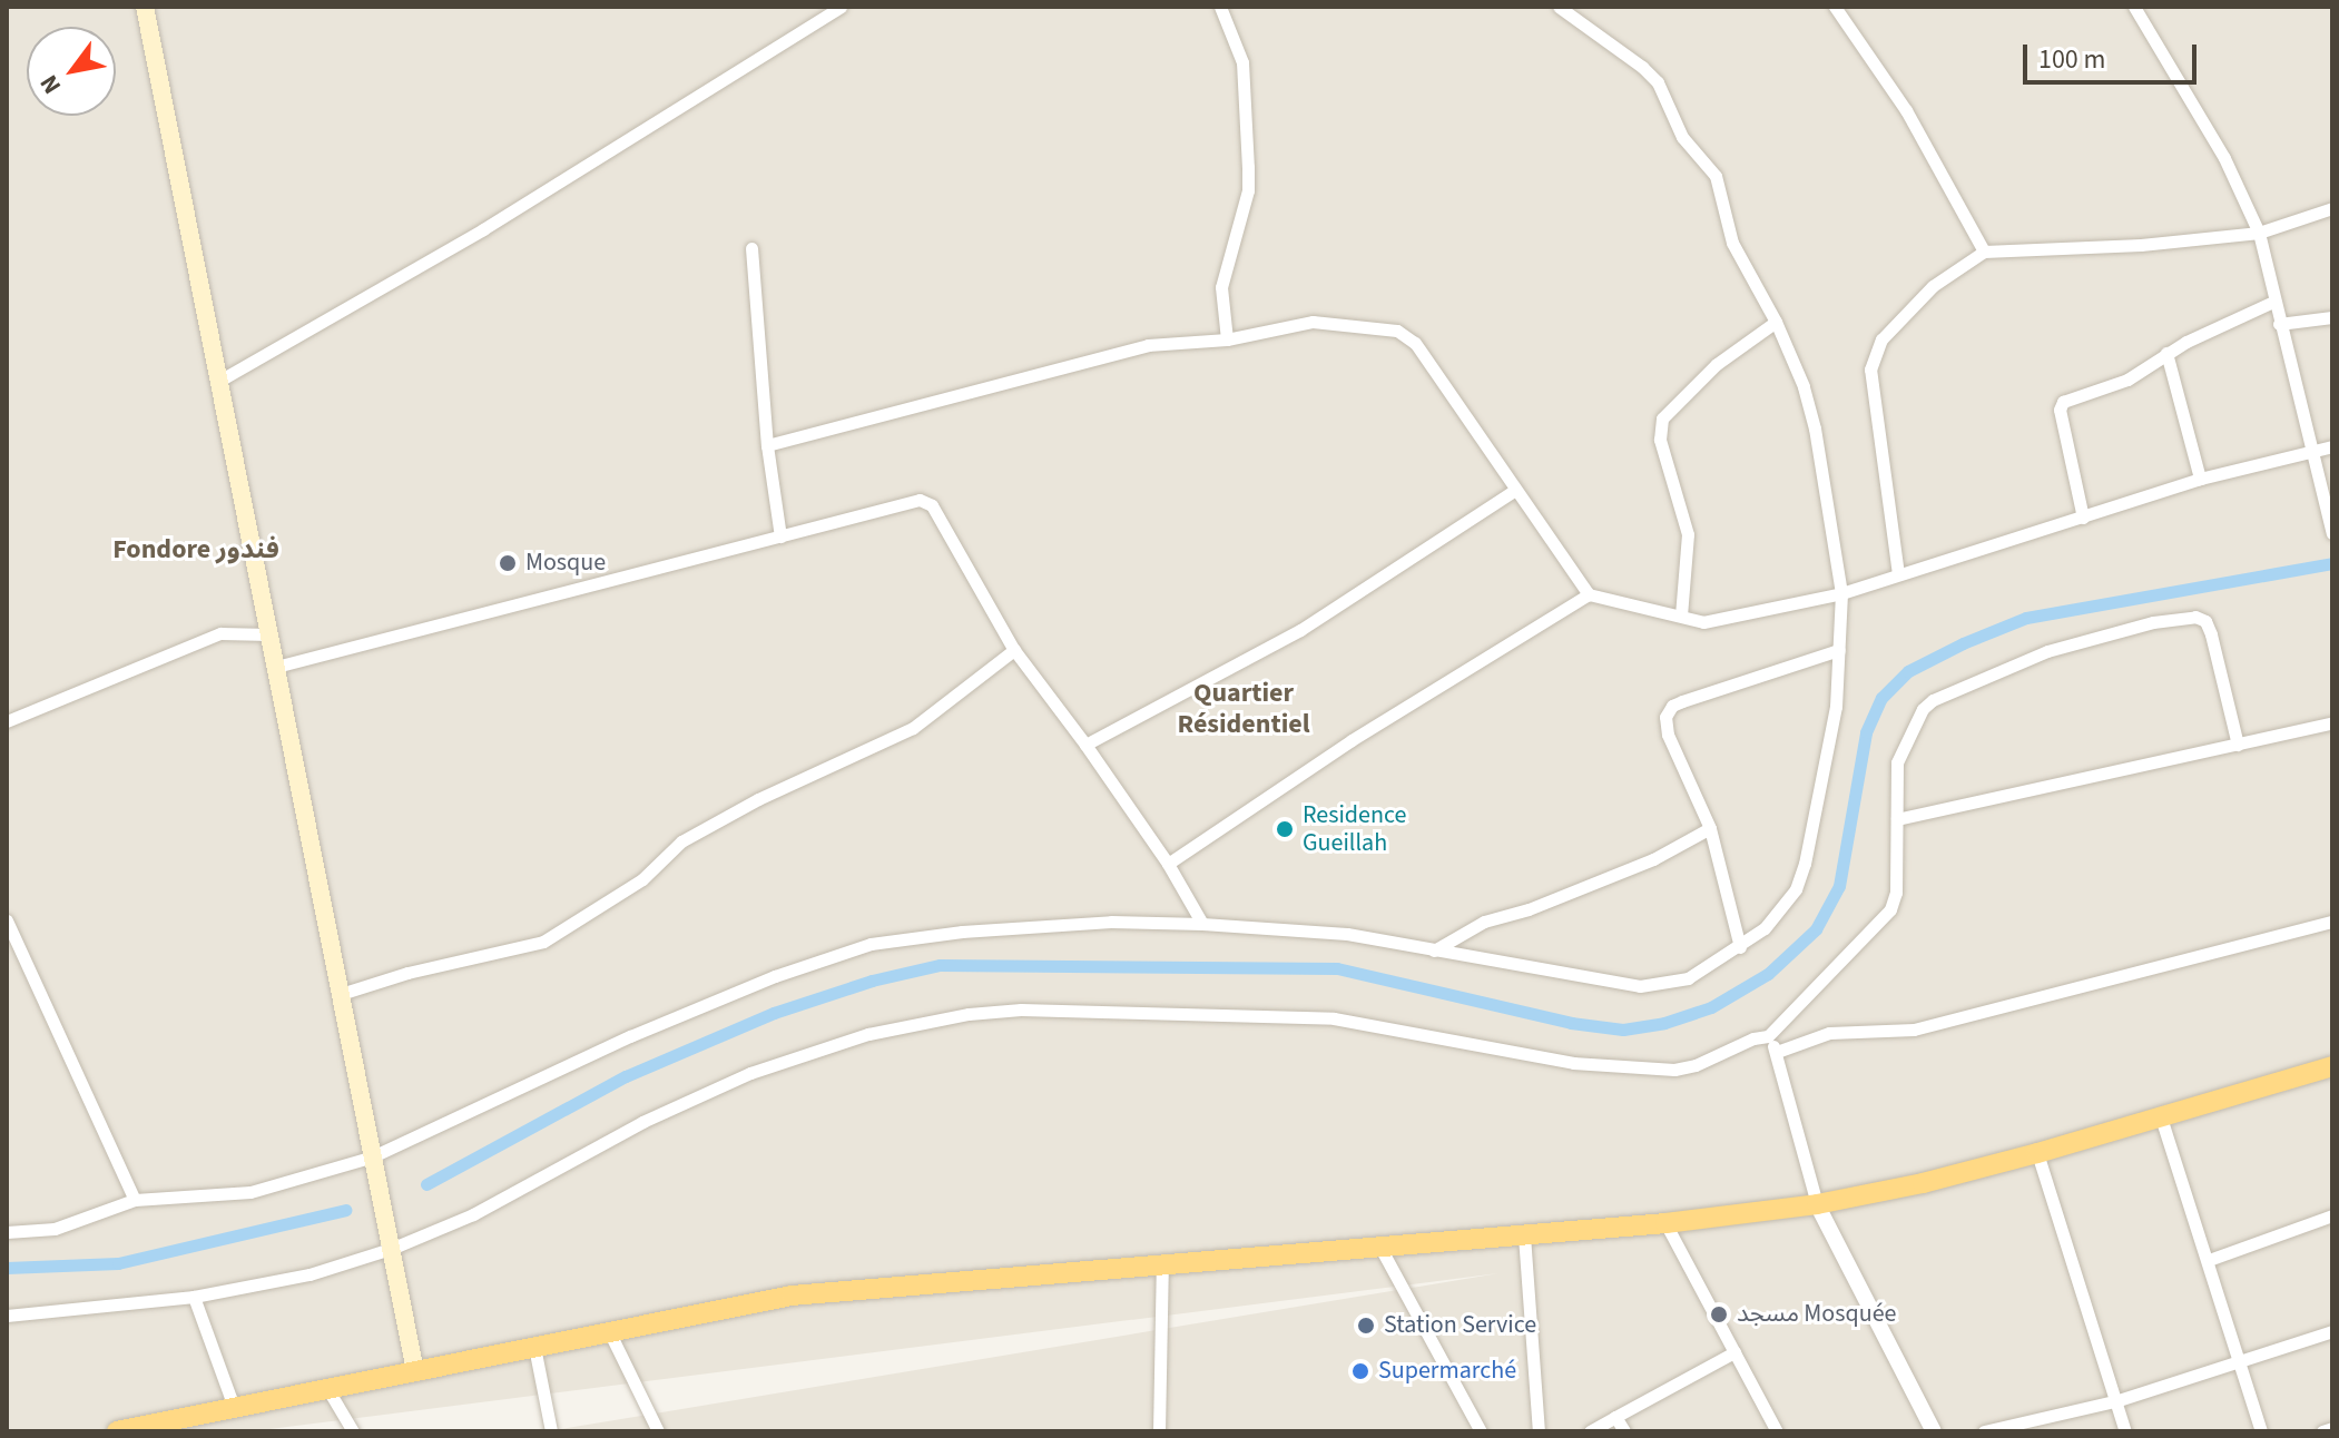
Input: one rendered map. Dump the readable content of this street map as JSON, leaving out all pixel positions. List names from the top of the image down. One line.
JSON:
{"districts":["Fondore فندور","Quartier Résidentiel"],"places":["Mosque","Residence Gueillah","مسجد Mosquée","Station Service","Supermarché"],"scale_bar":"100 m","north":"bottom left"}
